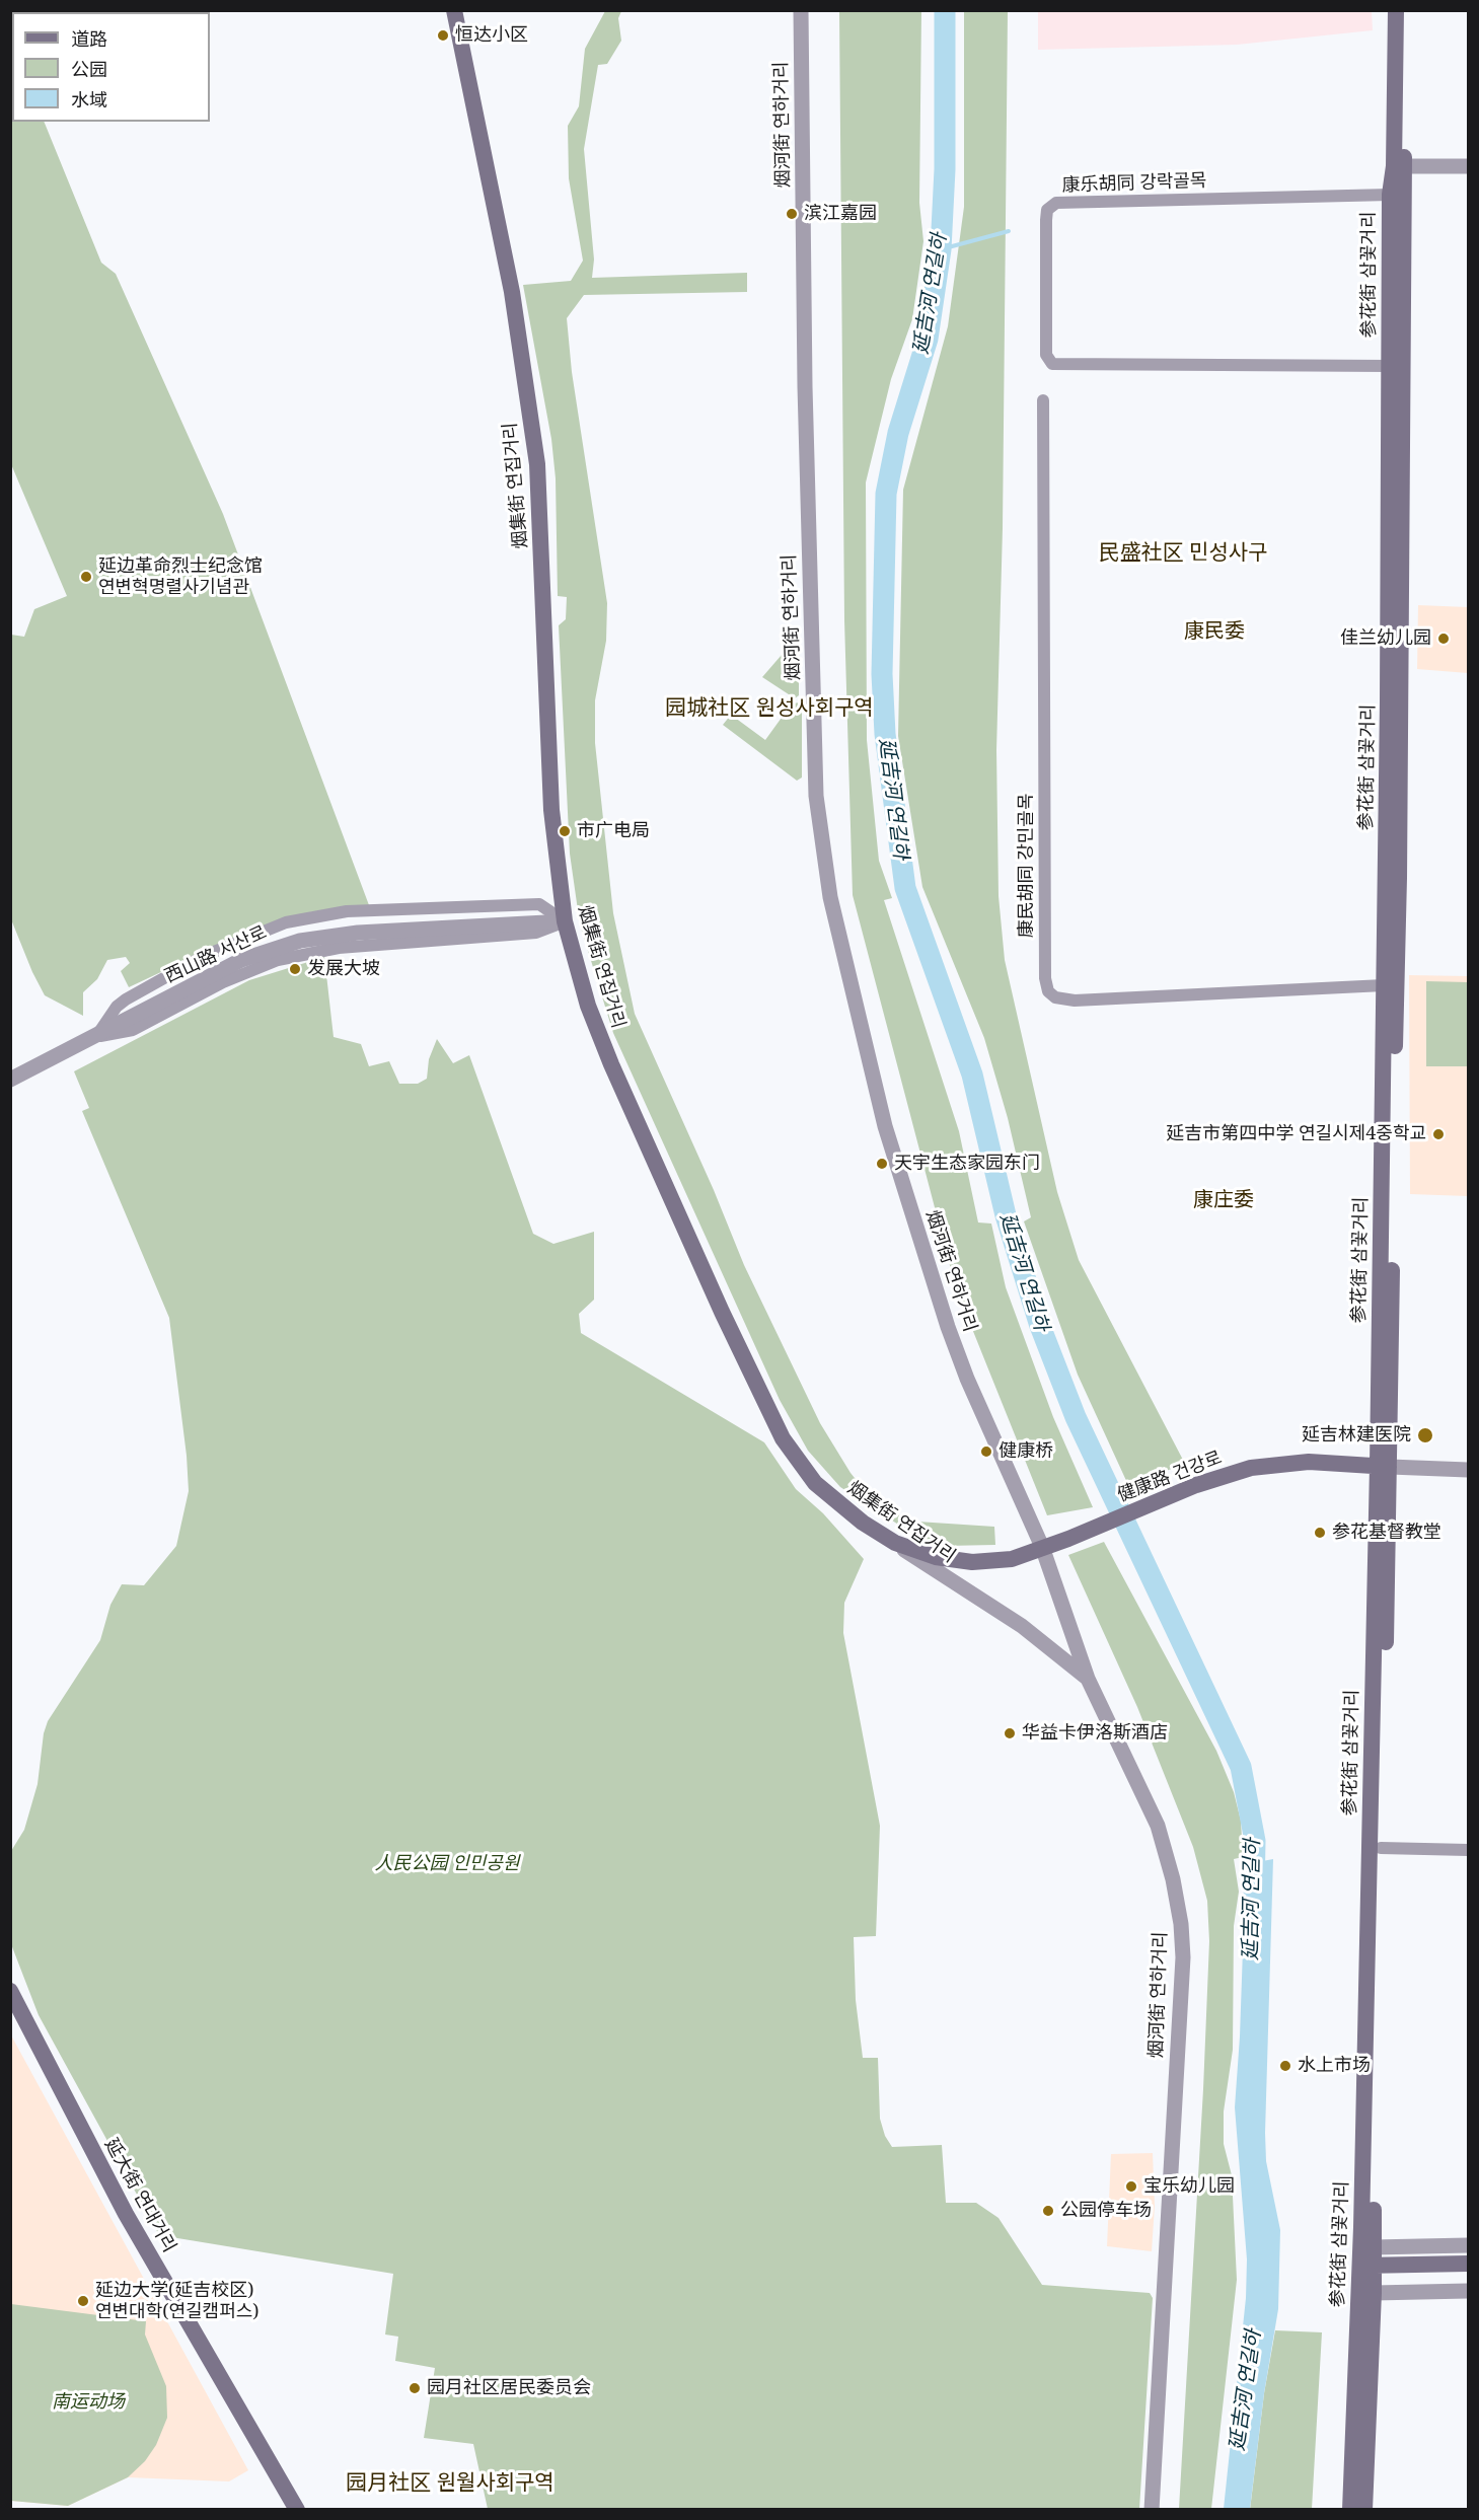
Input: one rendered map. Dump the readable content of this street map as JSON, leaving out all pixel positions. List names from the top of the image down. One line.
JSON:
{"streets":{"main road":["参花街 삼꽃거리","烟集街 연집거리","健康路 건강로","延大街 연대거리"],"street":["烟河街 연하거리","康乐胡同 강락골목","康民胡同 강민골목","西山路 서산로"]},"crossings":[["烟河街 연하거리","烟集街 연집거리"],["烟河街 연하거리","健康路 건강로"],["康乐胡同 강락골목","参花街 삼꽃거리"],["参花街 삼꽃거리","康民胡同 강민골목"],["参花街 삼꽃거리","健康路 건강로"],["烟集街 연집거리","西山路 서산로"],["烟集街 연집거리","健康路 건강로"]],"districts":["民盛社区 민성사구","康民委","园城社区 원성사회구역","康庄委","园月社区 원월사회구역"],"water":["延吉河 연길하"],"parks":["人民公园 인민공원","南运动场"],"places":["恒达小区","滨江嘉园","延边革命烈士纪念馆 연변혁명렬사기념관","佳兰幼儿园","市广电局","发展大坡","延吉市第四中学 연길시제4중학교","天宇生态家园东门","延吉林建医院","健康桥","参花基督教堂","华益卡伊洛斯酒店","水上市场","宝乐幼儿园","公园停车场","延边大学(延吉校区) 연변대학(연길캠퍼스)","园月社区居民委员会"],"legend":["道路","公园","水域"]}
